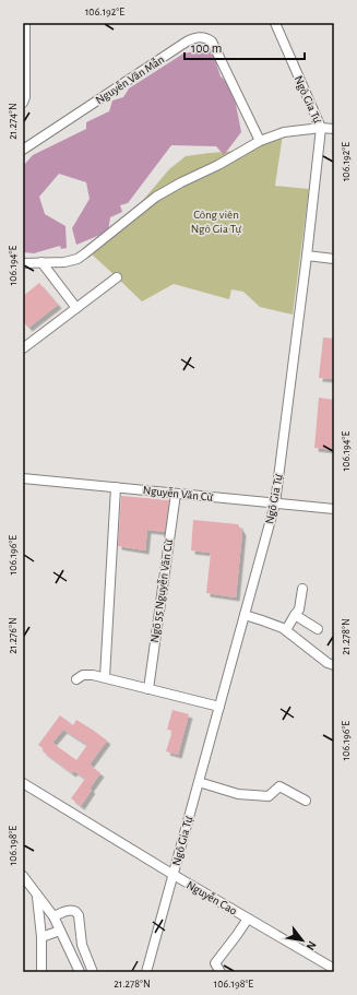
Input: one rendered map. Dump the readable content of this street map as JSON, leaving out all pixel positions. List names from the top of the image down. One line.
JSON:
{"streets":{"street":["Nguyễn Văn Mẫn","Ngô Gia Tự","Nguyễn Văn Cừ","Ngõ 55 Nguyễn Văn Cừ","Nguyễn Cao"]},"crossings":[["Ngô Gia Tự","Nguyễn Văn Cừ"],["Ngô Gia Tự","Nguyễn Cao"],["Nguyễn Văn Cừ","Ngõ 55 Nguyễn Văn Cừ"]],"parks":["Công viên Ngô Gia Tự"],"scale_bar":"100 m","north":"bottom right","coordinates":["106.192°E","21.274°N","106.194°E","106.196°E","21.276°N","21.278°N","106.198°E"]}
